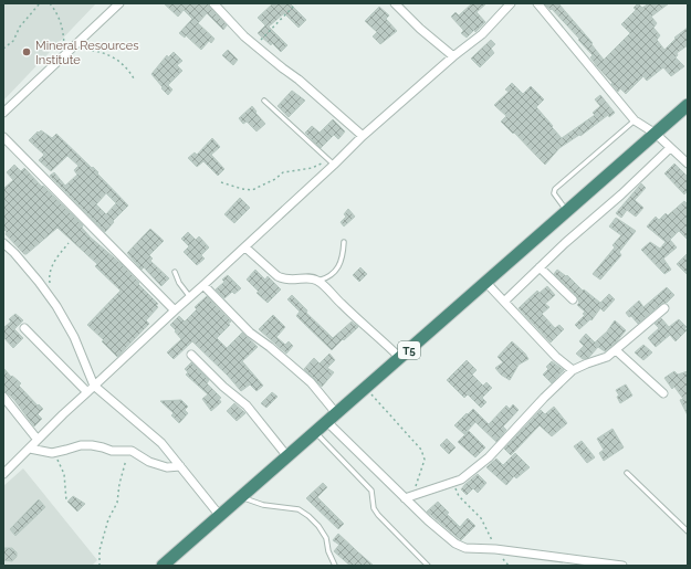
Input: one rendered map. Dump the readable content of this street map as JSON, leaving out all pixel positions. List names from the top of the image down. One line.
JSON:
{"streets":{"highway":["T5"]},"places":["Mineral Resources Institute"]}
